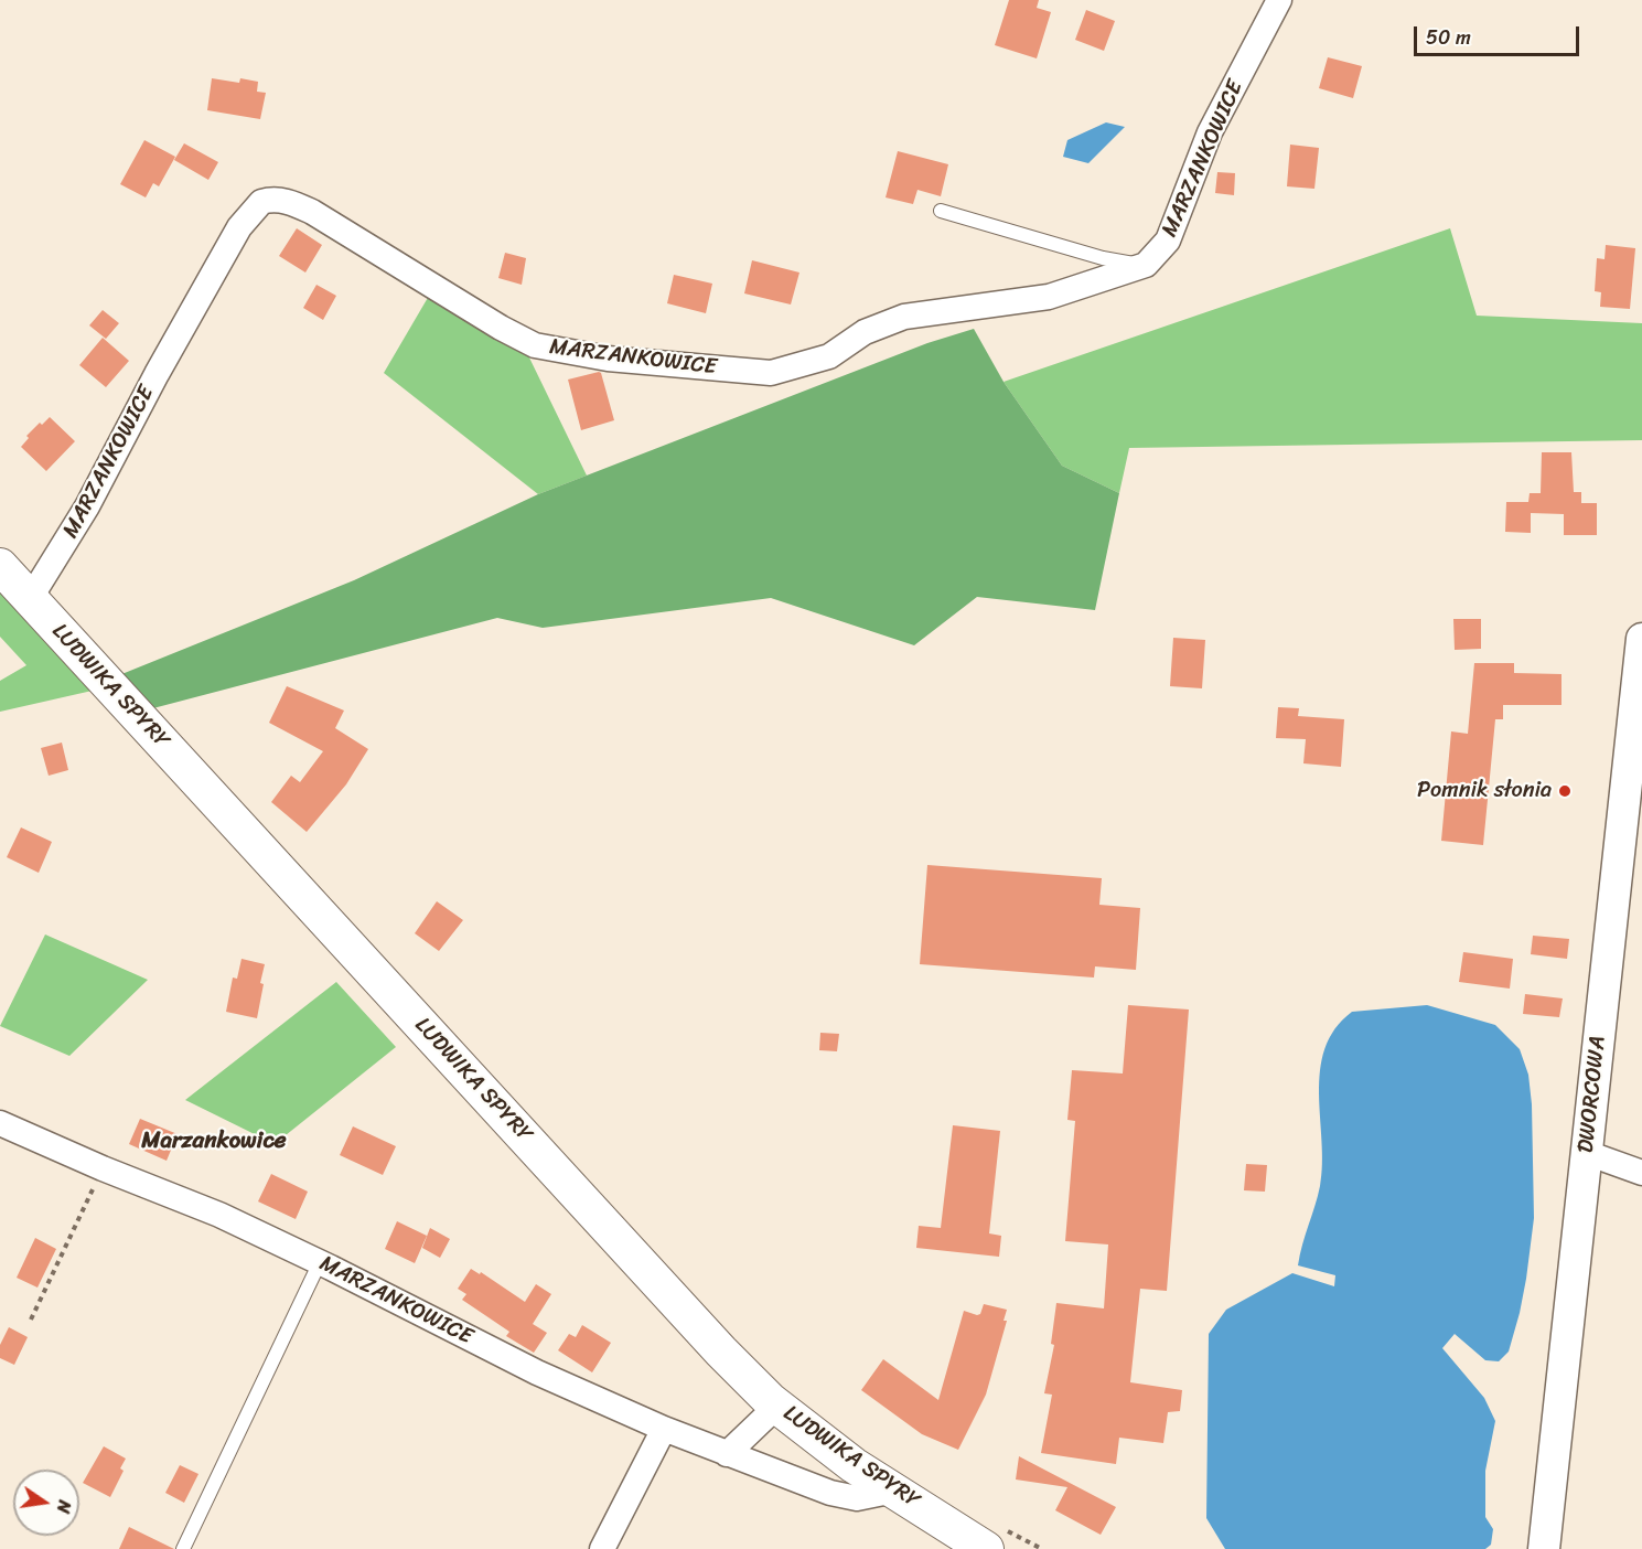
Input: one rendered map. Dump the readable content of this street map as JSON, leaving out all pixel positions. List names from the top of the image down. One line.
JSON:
{"streets":{"main road":["LUDWIKA SPYRY"],"street":["MARZANKOWICE","DWORCOWA"]},"crossings":[["MARZANKOWICE","LUDWIKA SPYRY"]],"districts":["Marzankowice"],"places":["Pomnik słonia"],"scale_bar":"50 m","north":"right"}
